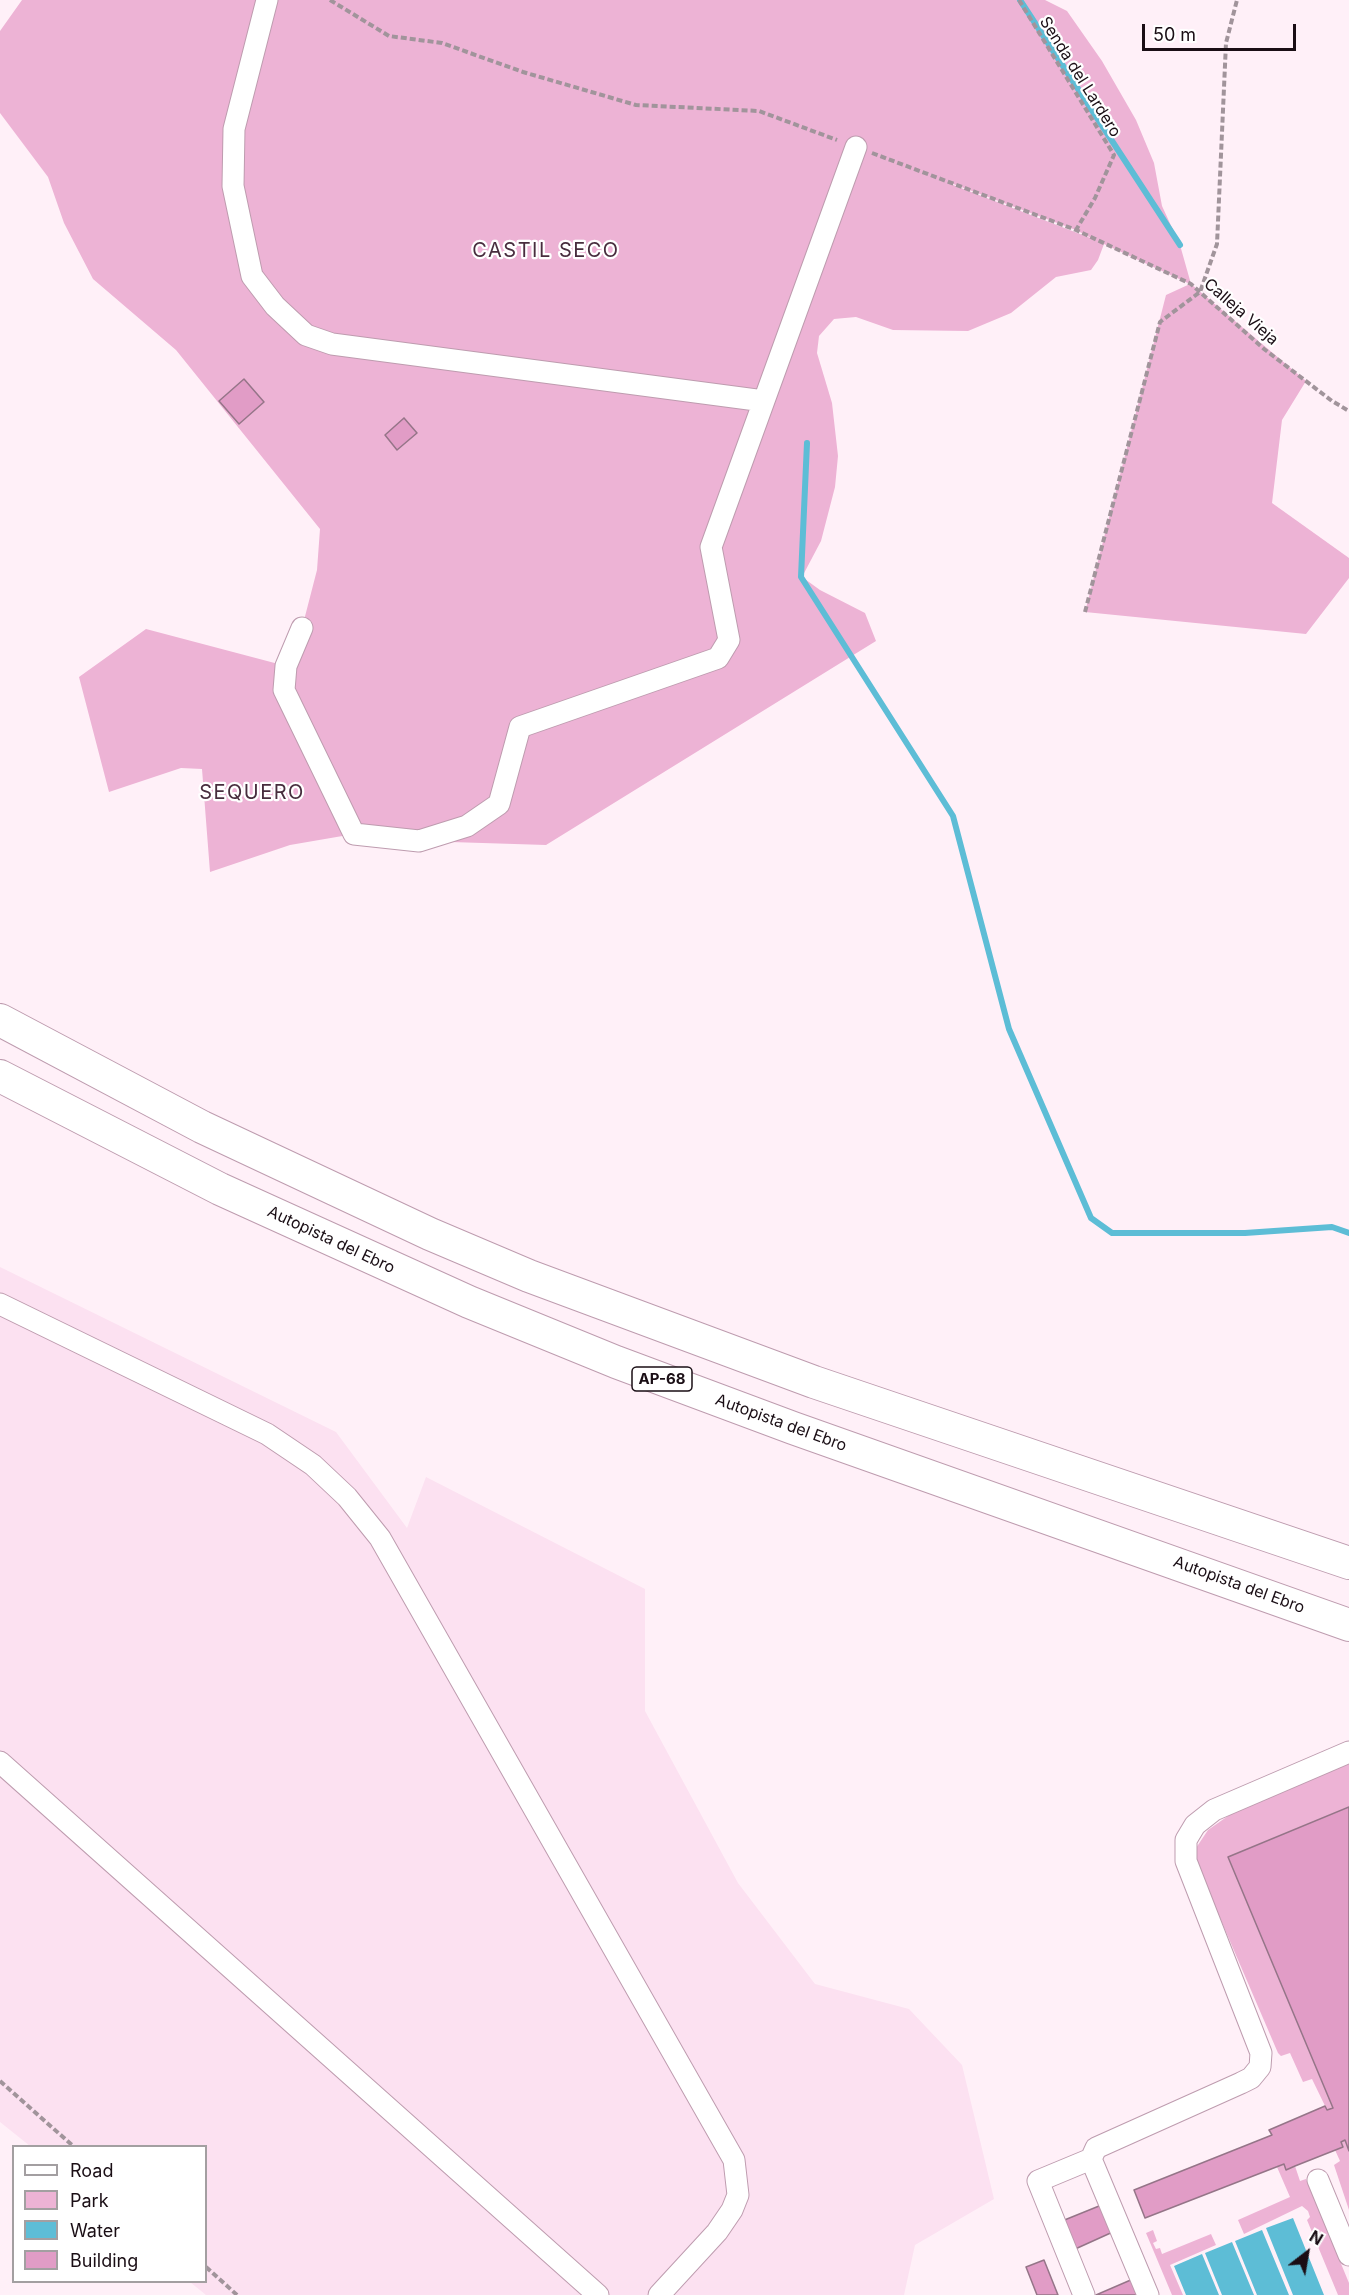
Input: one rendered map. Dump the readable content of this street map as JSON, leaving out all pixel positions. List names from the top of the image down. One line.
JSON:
{"streets":{"highway":["Autopista del Ebro","AP-68"],"path":["Senda del Lardero","Calleja Vieja"]},"crossings":[["Senda del Lardero","Calleja Vieja"]],"districts":["CASTIL SECO","SEQUERO"],"legend":["Road","Park","Water","Building"],"scale_bar":"50 m","north":"top right"}
